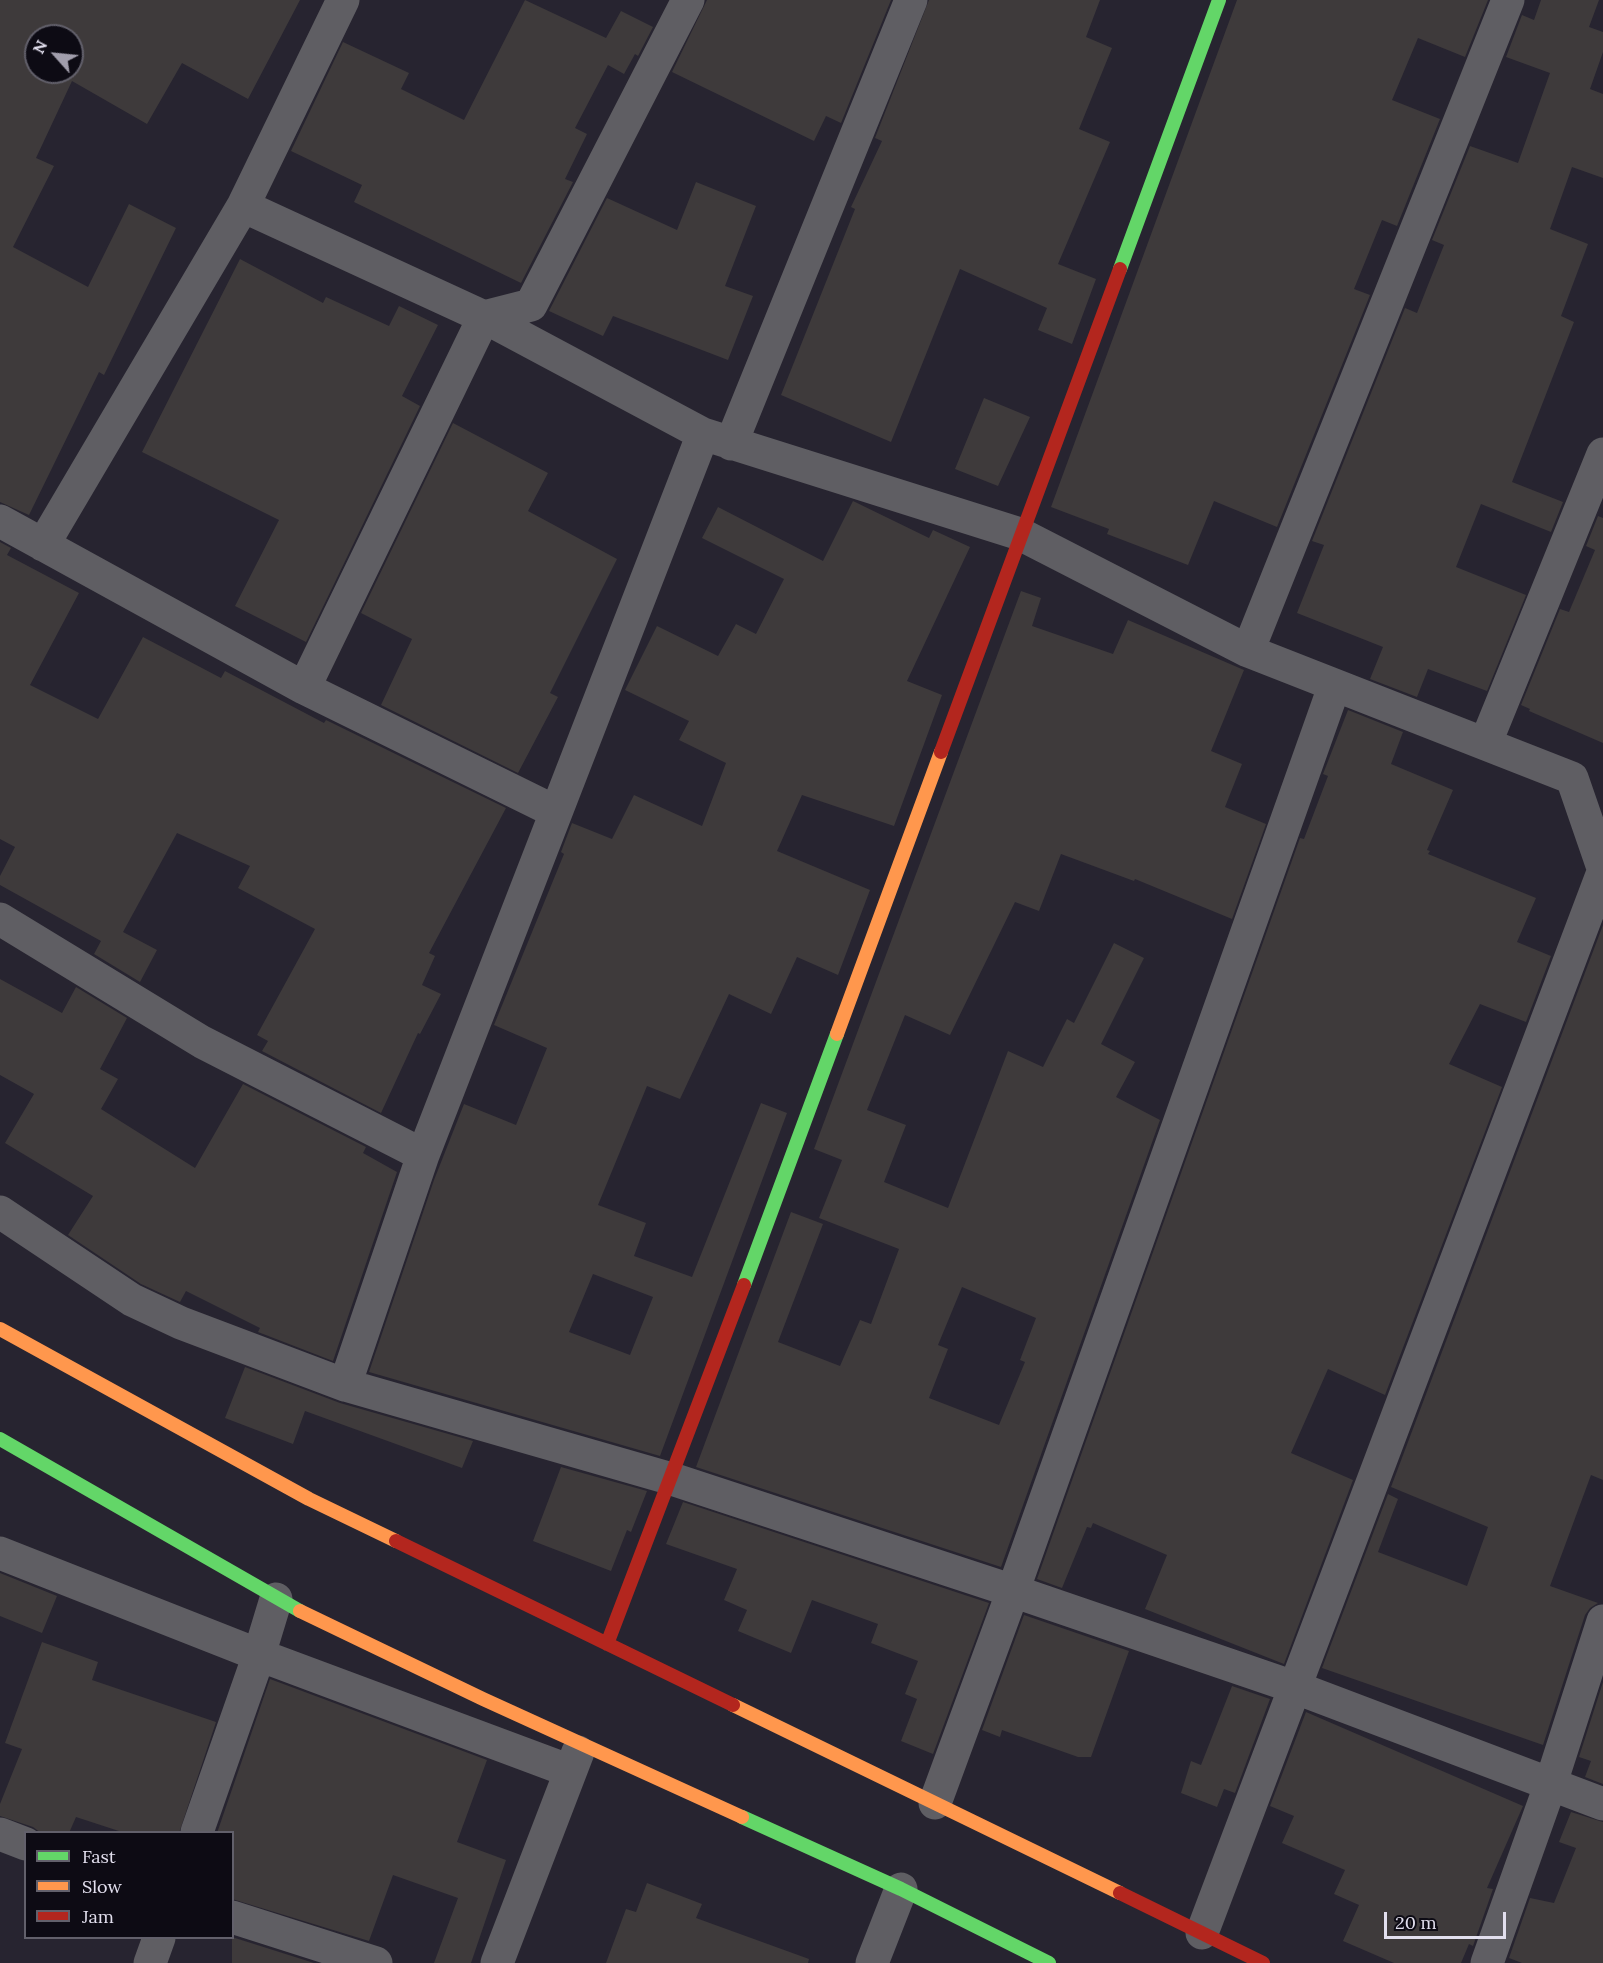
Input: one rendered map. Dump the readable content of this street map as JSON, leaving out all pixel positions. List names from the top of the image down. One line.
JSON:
{"legend":["Fast","Slow","Jam"],"scale_bar":"20 m","north":"top left"}
